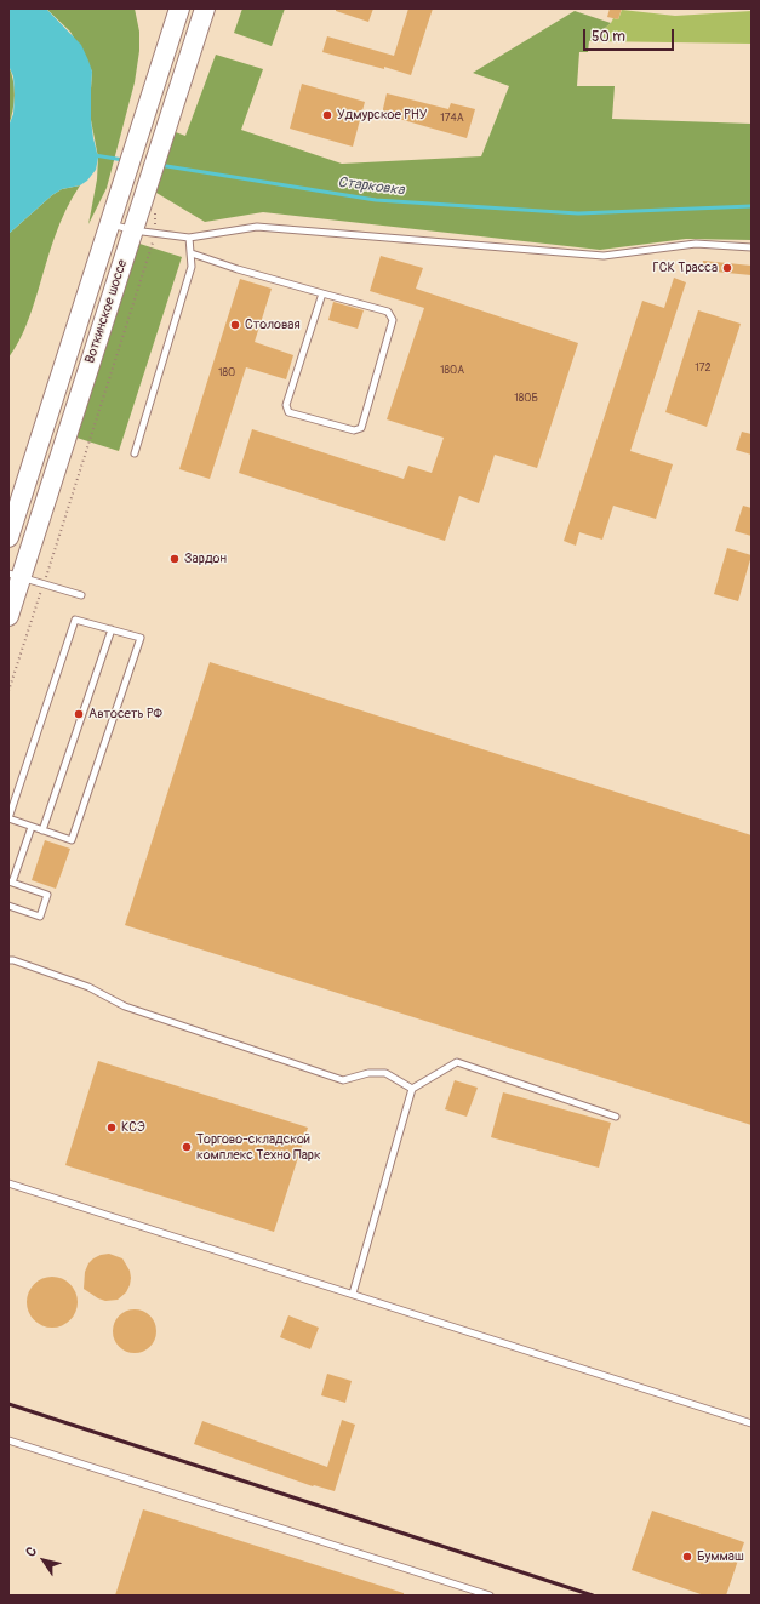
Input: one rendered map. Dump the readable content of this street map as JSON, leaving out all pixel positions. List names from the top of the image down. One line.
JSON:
{"streets":{"main road":["Воткинское шоссе"]},"water":["Старковка"],"places":["Удмурское РНУ","ГСК Трасса","Столовая","Зардон","Автосеть РФ","КСЭ","Торгово-складской комплекс Техно Парк","Буммаш"],"house_numbers":["174А","172","180А","180","180Б"],"scale_bar":"50 m","north":"top left"}
